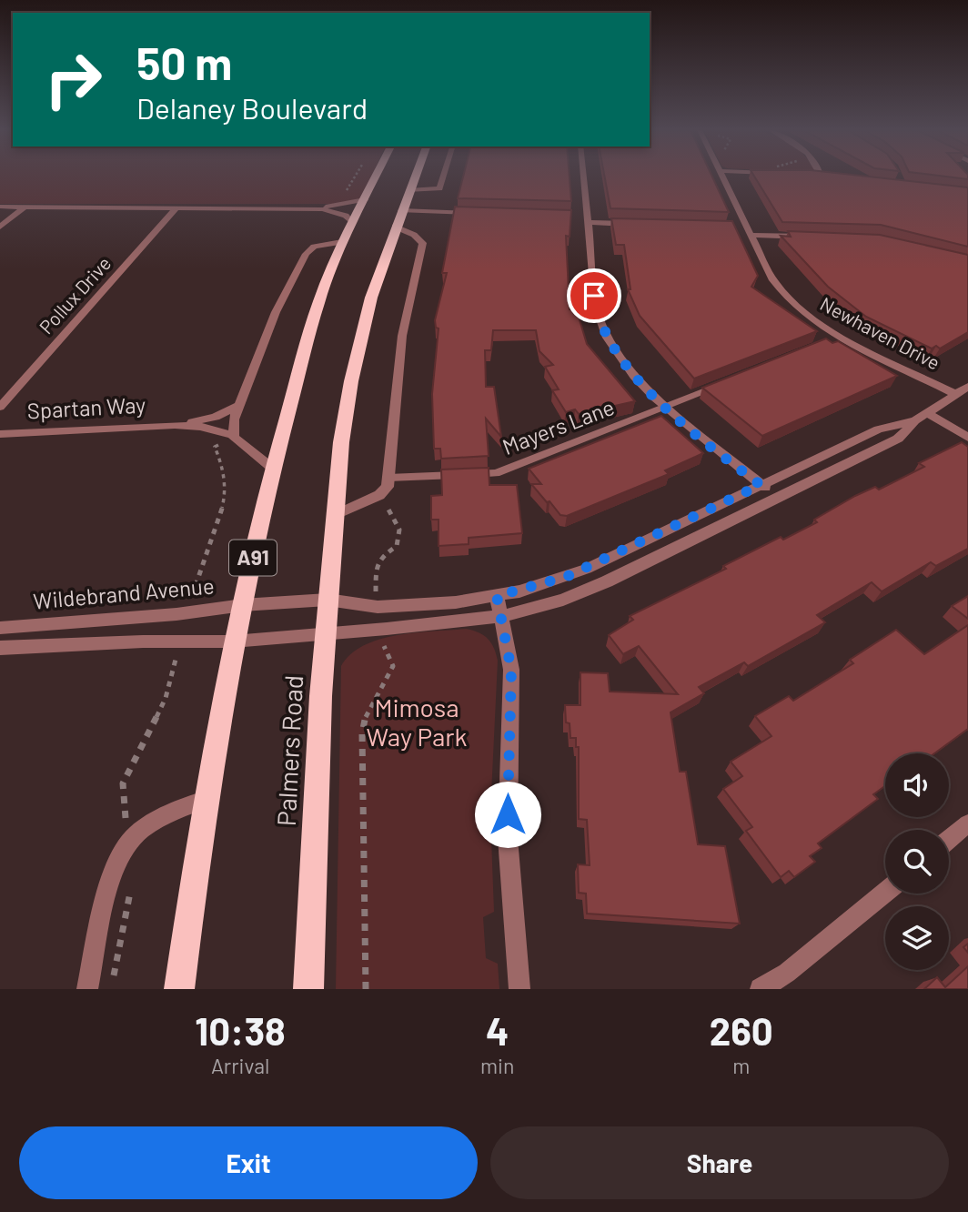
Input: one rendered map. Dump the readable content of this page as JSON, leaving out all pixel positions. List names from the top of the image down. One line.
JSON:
{"streets":{"highway":["A91","Palmers Road"],"street":["Pollux Drive","Newhaven Drive","Spartan Way","Wildebrand Avenue"],"lane":["Mayers Lane"]},"crossings":[["A91","Wildebrand Avenue"],["Wildebrand Avenue","Palmers Road"]],"parks":["Mimosa Way Park"],"page":{"turn":["50 m","Delaney Boulevard"],"eta":["10:38","Arrival","4","min","260","m"],"buttons":["Exit","Share"]}}
